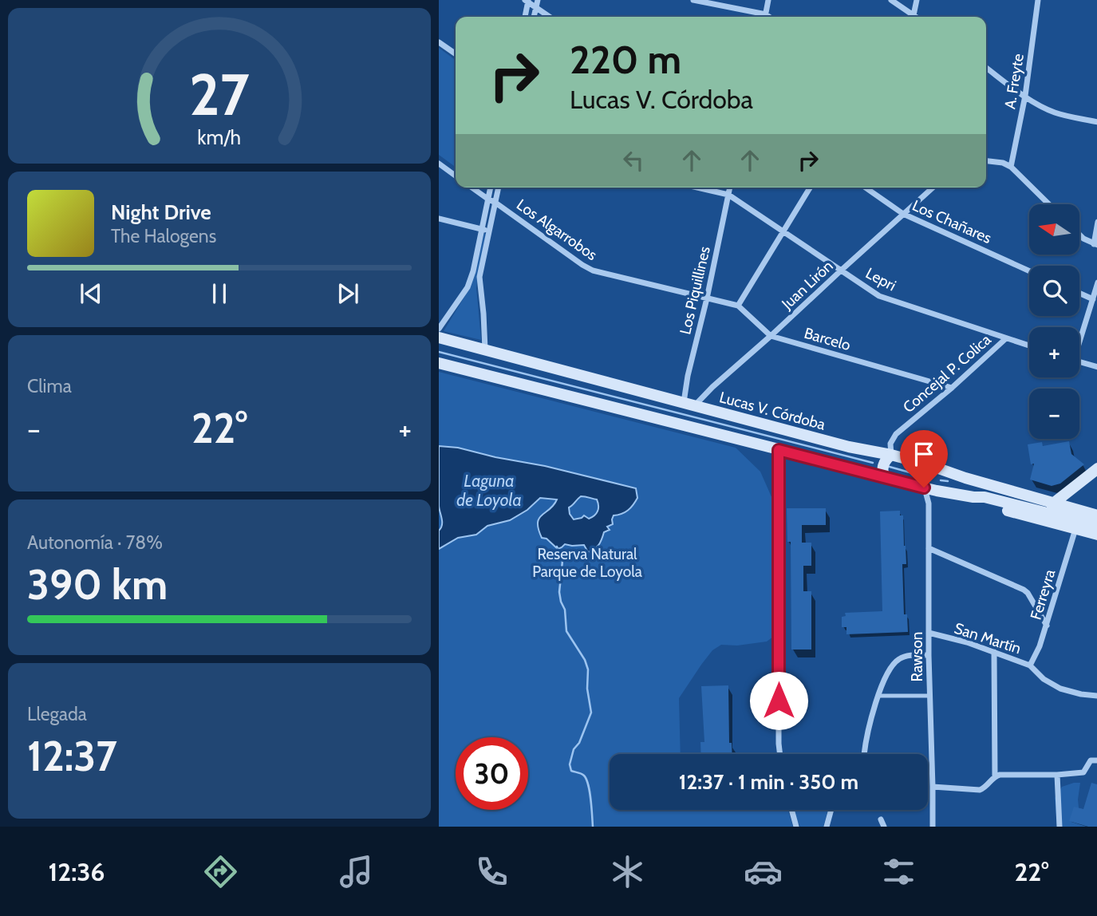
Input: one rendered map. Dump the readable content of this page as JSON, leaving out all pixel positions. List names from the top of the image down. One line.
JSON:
{"streets":{"main road":["Lucas V. Córdoba"],"street":["A. Freyte","Los Chañares","Los Algarrobos","Lepri","Juan Lirón","Los Piquillines","Barcelo","Concejal P. Colica","Ferreyra","San Martín","Rawson"]},"crossings":[["Los Chañares","Juan Lirón"],["Los Algarrobos","Los Piquillines"],["Los Algarrobos","Barcelo"],["Lepri","Juan Lirón"],["Lepri","Los Piquillines"],["Lepri","Concejal P. Colica"],["Juan Lirón","Los Piquillines"],["Juan Lirón","Barcelo"],["Juan Lirón","Lucas V. Córdoba"],["Los Piquillines","Barcelo"],["Los Piquillines","Lucas V. Córdoba"],["Barcelo","Concejal P. Colica"],["Concejal P. Colica","Lucas V. Córdoba"],["Lucas V. Córdoba","Ferreyra"],["Lucas V. Córdoba","Rawson"],["Ferreyra","San Martín"],["San Martín","Rawson"]],"water":["Laguna de Loyola"],"parks":["Reserva Natural Parque de Loyola"],"north":"left","page":{"turn":["220 m","Lucas V. Córdoba"],"song":["Night Drive","The Halogens"],"map_buttons":["+","−"],"tile":["Clima",["Autonomía · 78%","390 km"],["Llegada","12:37"]],"heat":["−","22°","+"],"limit":"30","trip":"12:37 · 1 min · 350 m","tabs":["12:36","22°"],"gauge":["27","km/h"]}}
